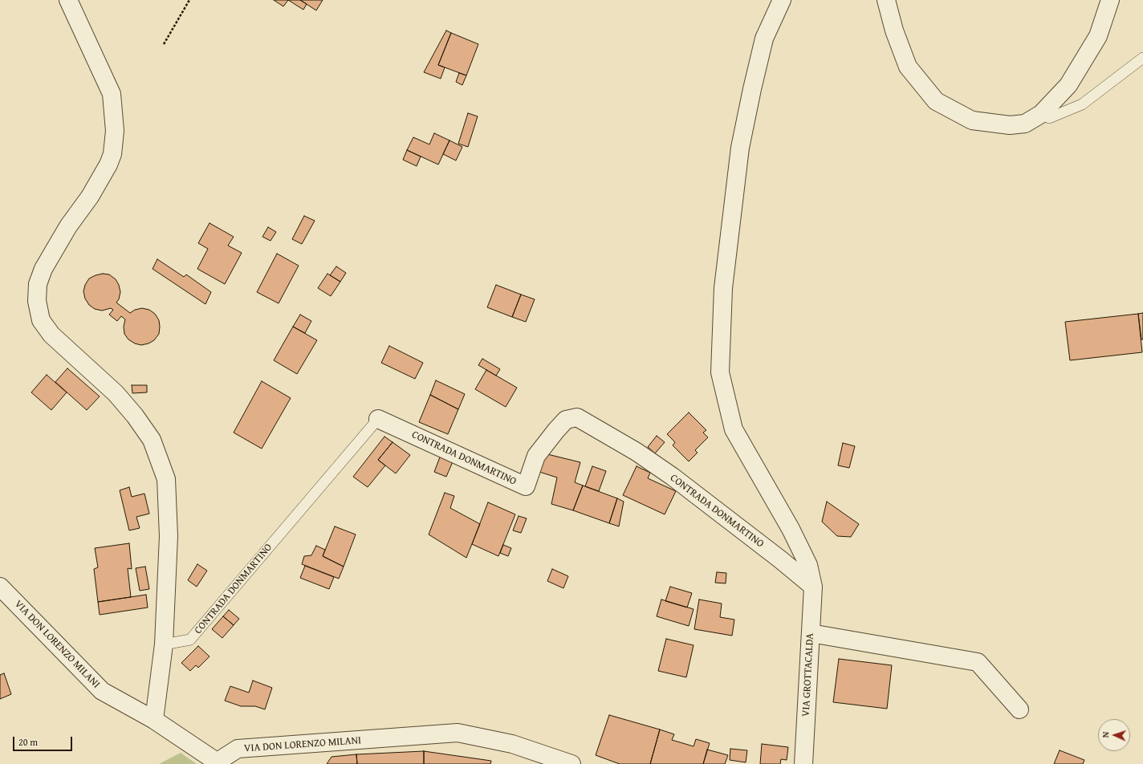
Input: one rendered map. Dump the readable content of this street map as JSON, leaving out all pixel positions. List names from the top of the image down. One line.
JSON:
{"streets":{"street":["CONTRADA DONMARTINO","VIA DON LORENZO MILANI","VIA GROTTACALDA"]},"crossings":[["CONTRADA DONMARTINO","VIA GROTTACALDA"]],"scale_bar":"20 m","north":"left"}
